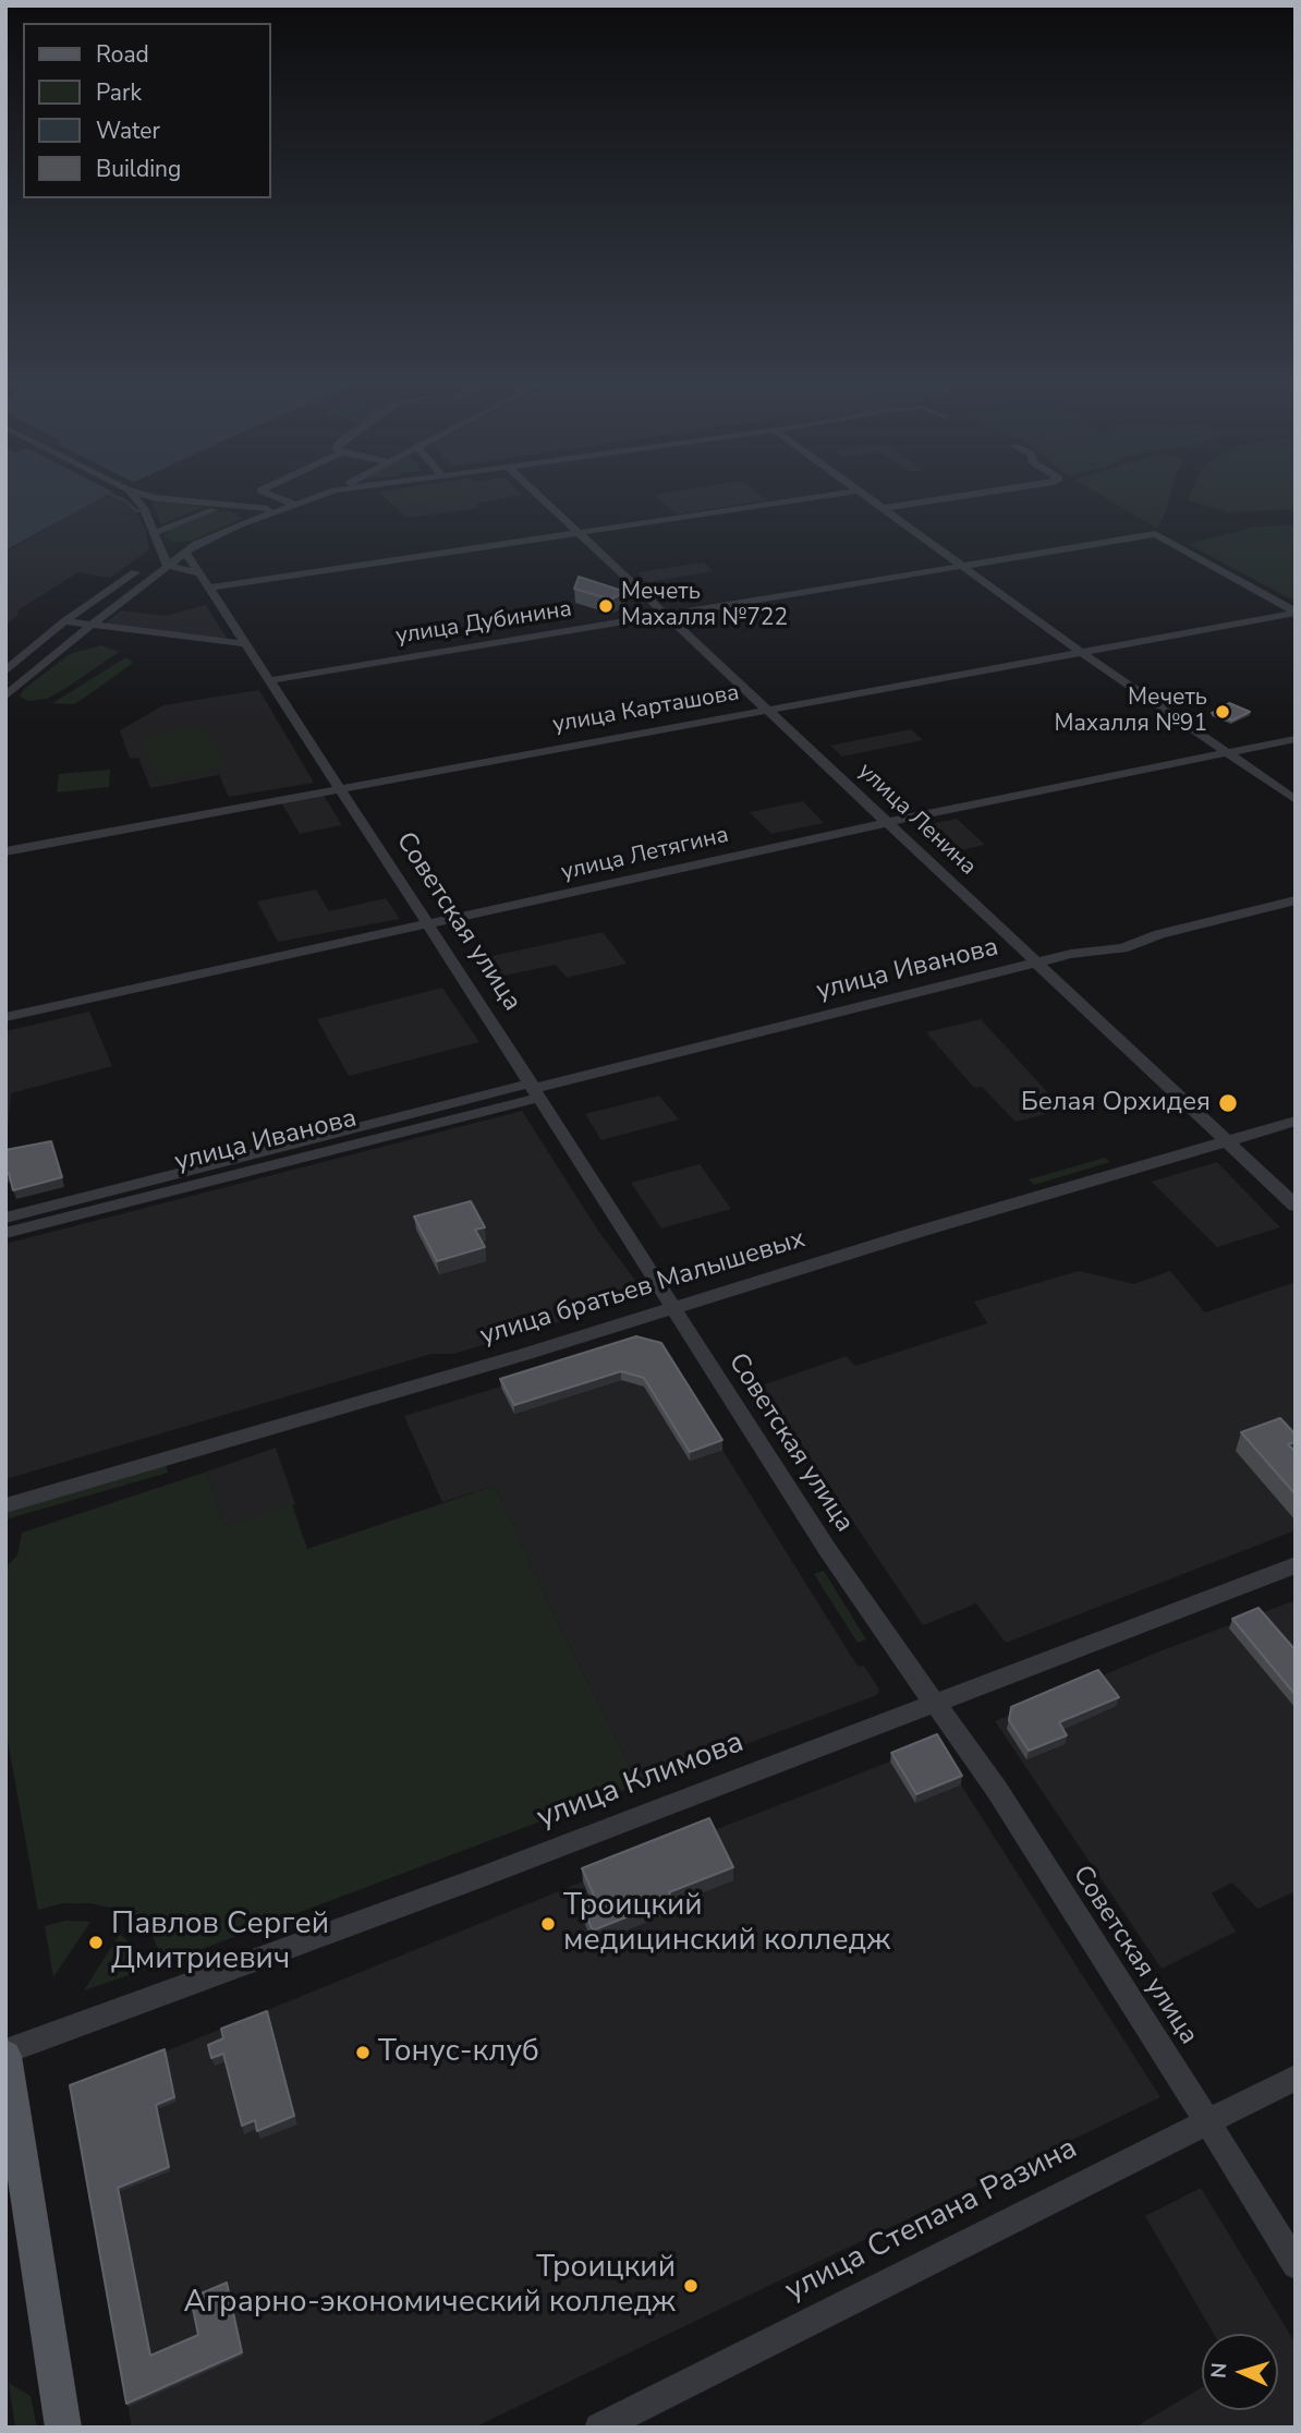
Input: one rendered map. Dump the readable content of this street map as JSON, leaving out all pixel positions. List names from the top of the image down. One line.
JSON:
{"streets":{"street":["улица Дубинина","улица Карташова","улица Ленина","улица Летягина","Советская улица","улица Иванова","улица братьев Малышевых","улица Климова","улица Степана Разина"]},"crossings":[["улица Дубинина","улица Карташова"],["улица Дубинина","улица Ленина"],["улица Дубинина","Советская улица"],["улица Карташова","улица Ленина"],["улица Карташова","Советская улица"],["улица Ленина","улица Летягина"],["улица Ленина","улица Иванова"],["улица Ленина","улица братьев Малышевых"],["улица Летягина","Советская улица"],["Советская улица","улица Иванова"],["Советская улица","улица братьев Малышевых"],["Советская улица","улица Климова"],["Советская улица","улица Степана Разина"]],"places":["Мечеть Махалля №722","Мечеть Махалля №91","Белая Орхидея","Троицкий медицинский колледж","Павлов Сергей Дмитриевич","Тонус-клуб","Троицкий Аграрно-экономический колледж"],"legend":["Road","Park","Water","Building"],"north":"left"}
